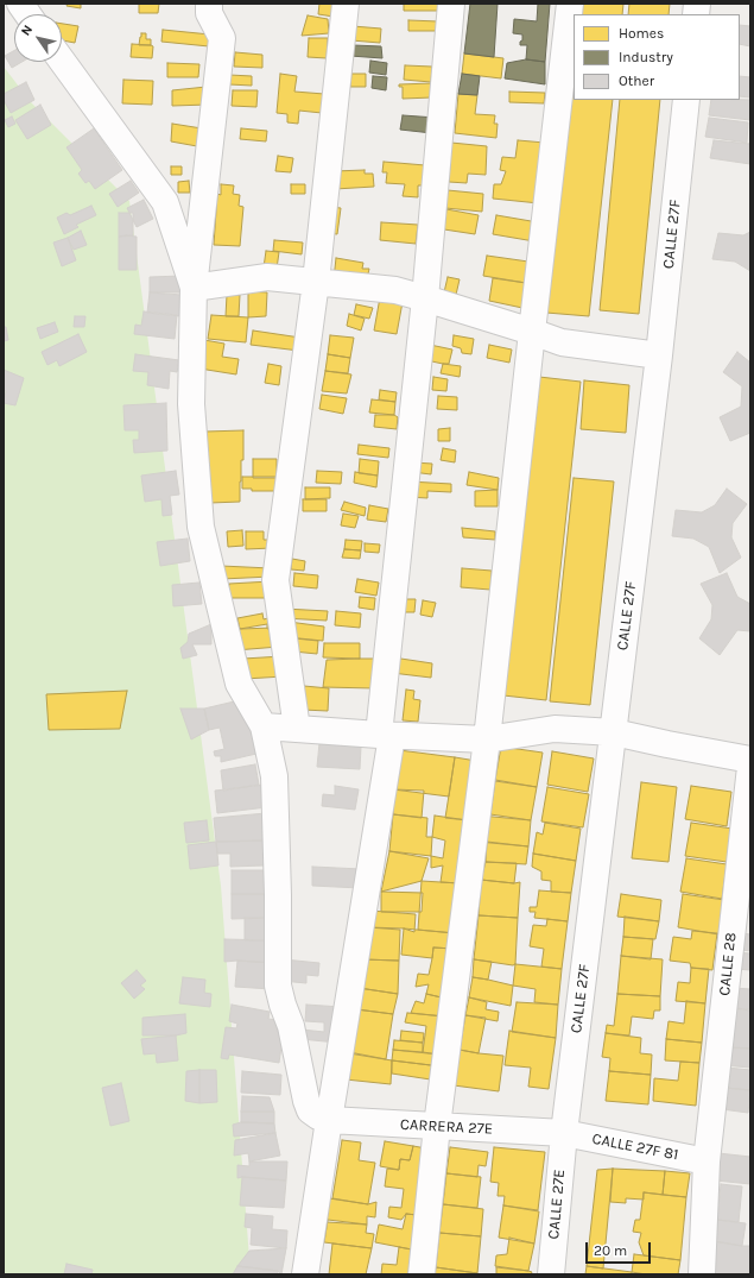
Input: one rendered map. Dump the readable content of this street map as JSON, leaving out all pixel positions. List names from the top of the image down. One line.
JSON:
{"streets":{"street":["CALLE 27F","CALLE 28","CARRERA 27E","CALLE 27F 81","CALLE 27E"]},"crossings":[["CALLE 27F","CARRERA 27E"],["CALLE 27F","CALLE 27F 81"],["CALLE 27F","CALLE 27E"],["CALLE 28","CALLE 27F 81"],["CARRERA 27E","CALLE 27F 81"],["CARRERA 27E","CALLE 27E"],["CALLE 27F 81","CALLE 27E"]],"legend":["Homes","Industry","Other"],"scale_bar":"20 m","north":"top left"}
